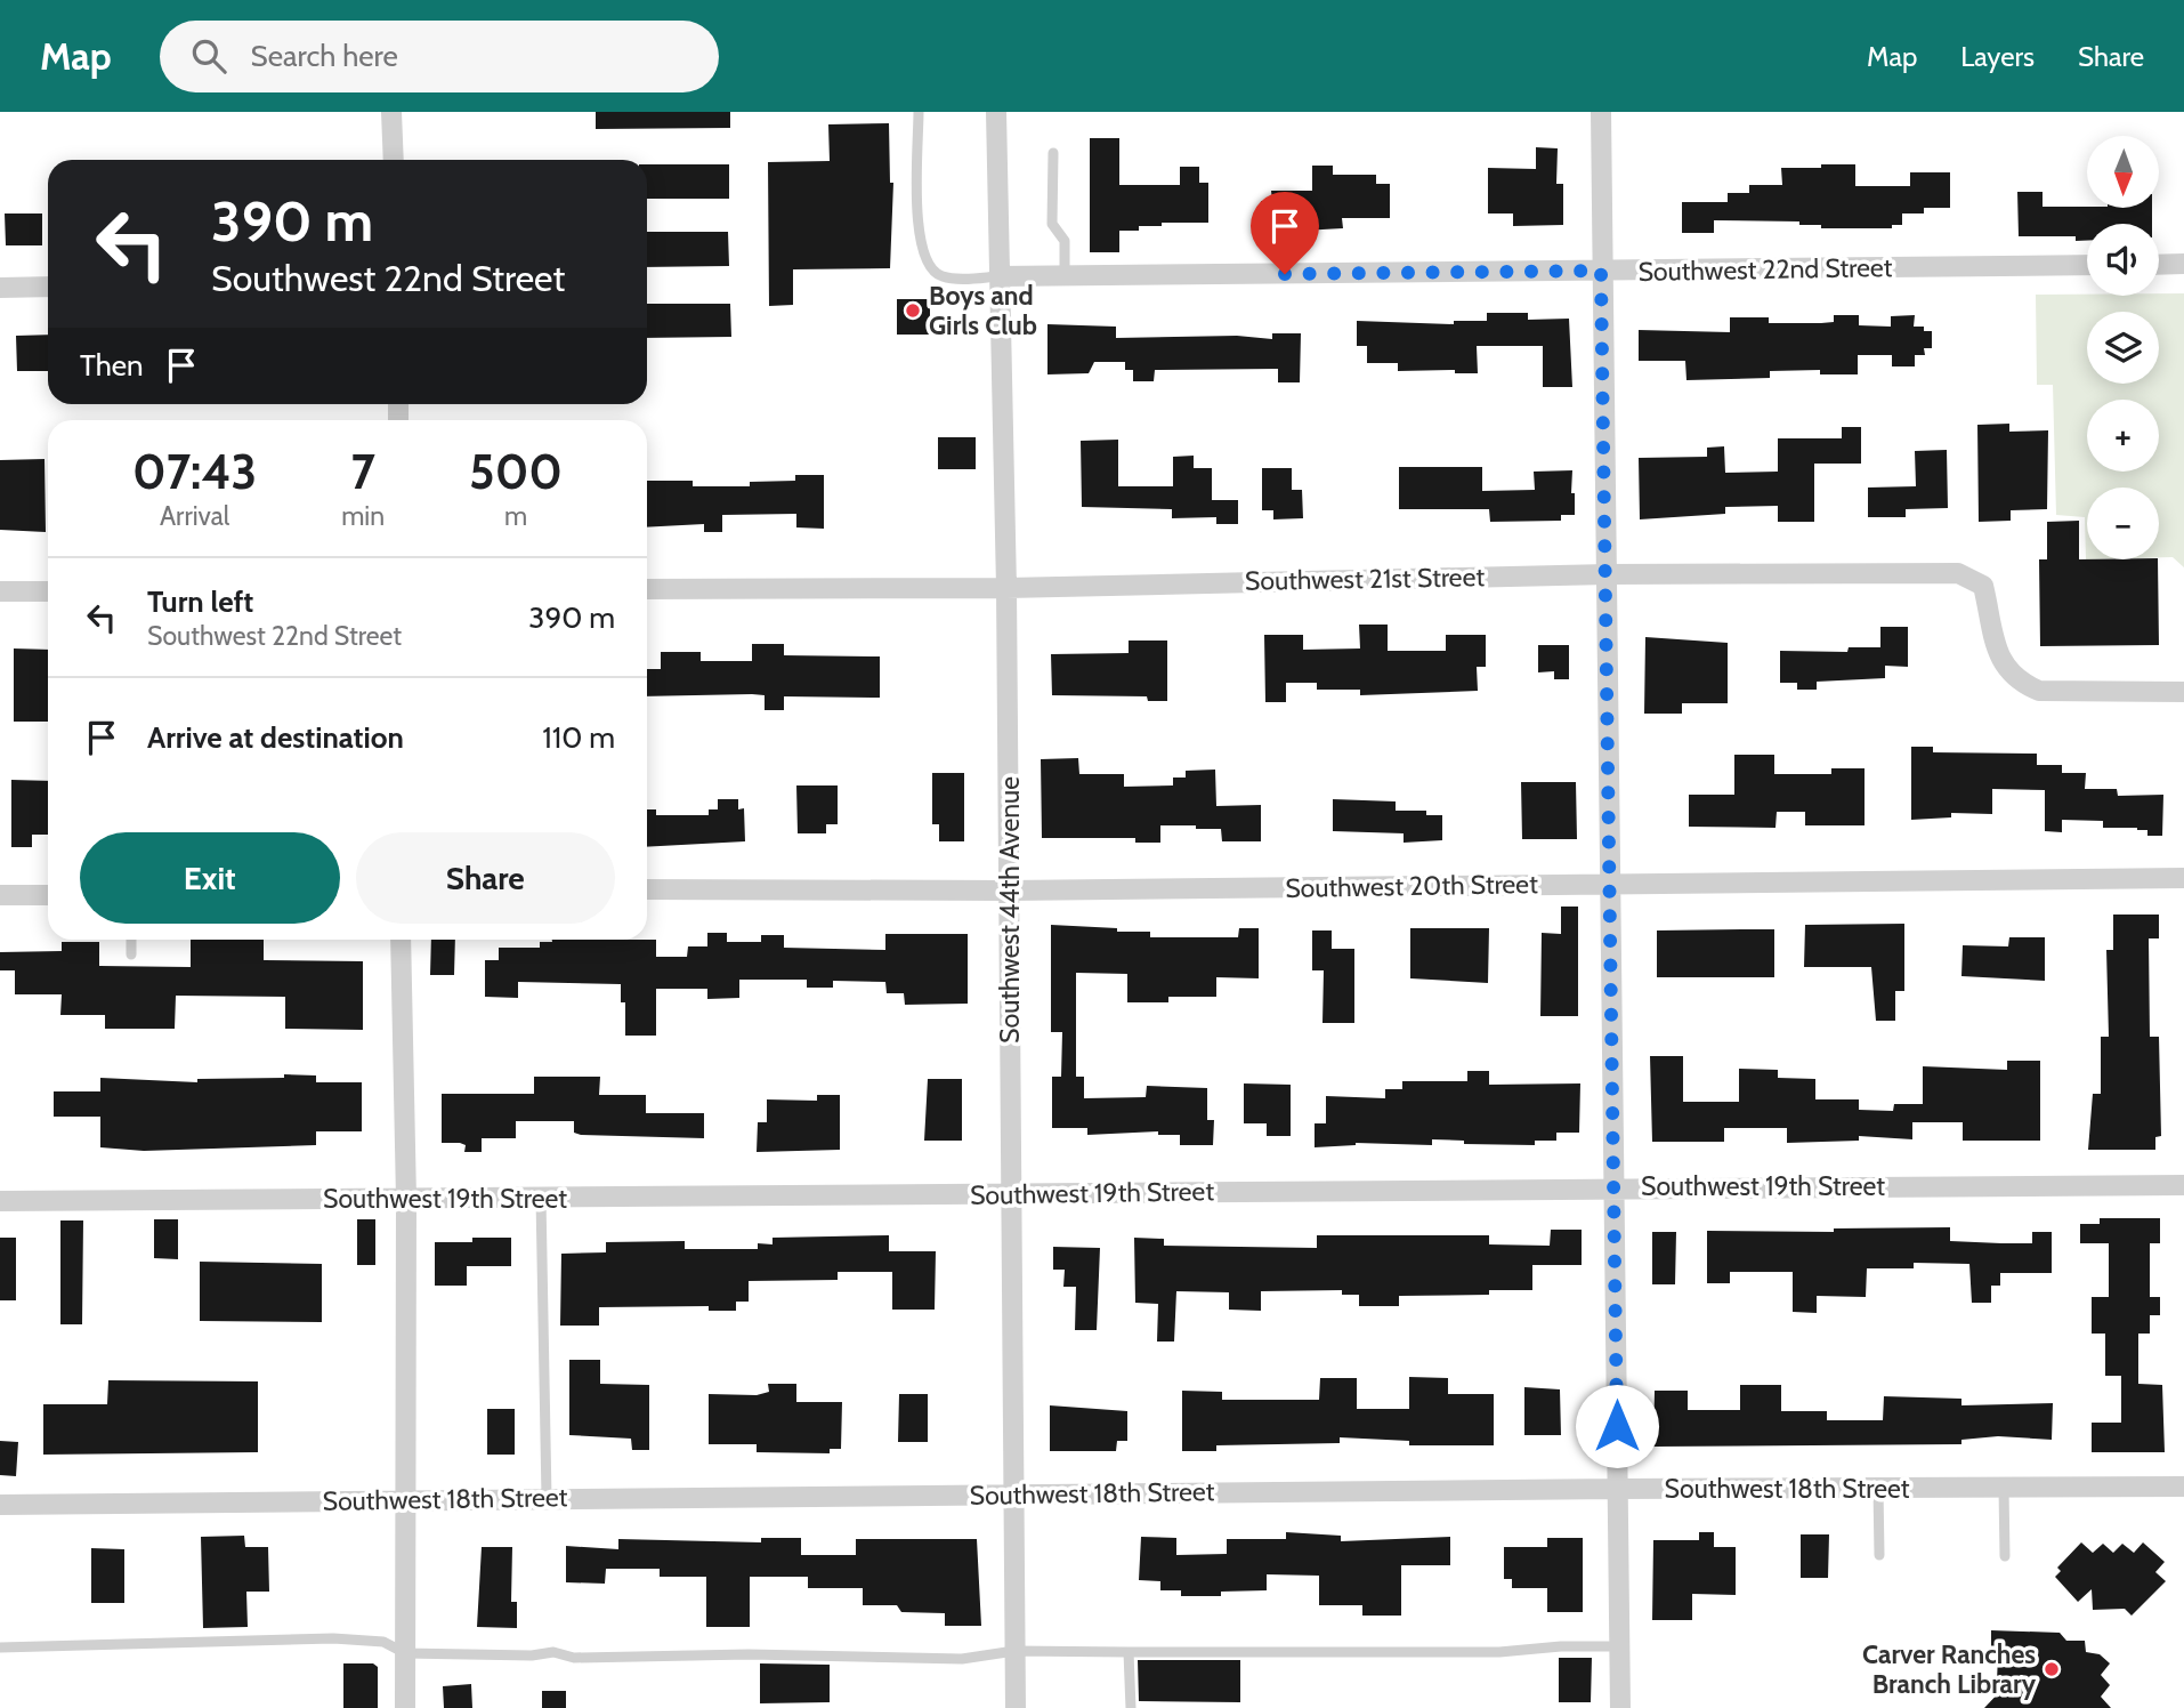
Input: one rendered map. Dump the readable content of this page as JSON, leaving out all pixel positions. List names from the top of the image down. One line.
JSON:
{"streets":{"street":["Southwest 22nd Street","Southwest 21st Street","Southwest 20th Street","Southwest 44th Avenue","Southwest 19th Street","Southwest 18th Street"]},"crossings":[["Southwest 22nd Street","Southwest 44th Avenue"],["Southwest 21st Street","Southwest 44th Avenue"],["Southwest 20th Street","Southwest 44th Avenue"],["Southwest 44th Avenue","Southwest 19th Street"],["Southwest 44th Avenue","Southwest 18th Street"]],"places":["Boys and Girls Club","Carver Ranches Branch Library"],"north":"bottom","page":{"header":"Map","search":"Search here","nav":["Map","Layers","Share"],"map_buttons":["+","−"],"turn":["390 m","Southwest 22nd Street"],"then":"Then","eta":["07:43","Arrival","7","min","500","m"],"list":[{"name":"Turn left","note":"Southwest 22nd Street","value":"390 m"},{"name":"Arrive at destination","value":"110 m"}],"buttons":["Exit","Share"]}}
